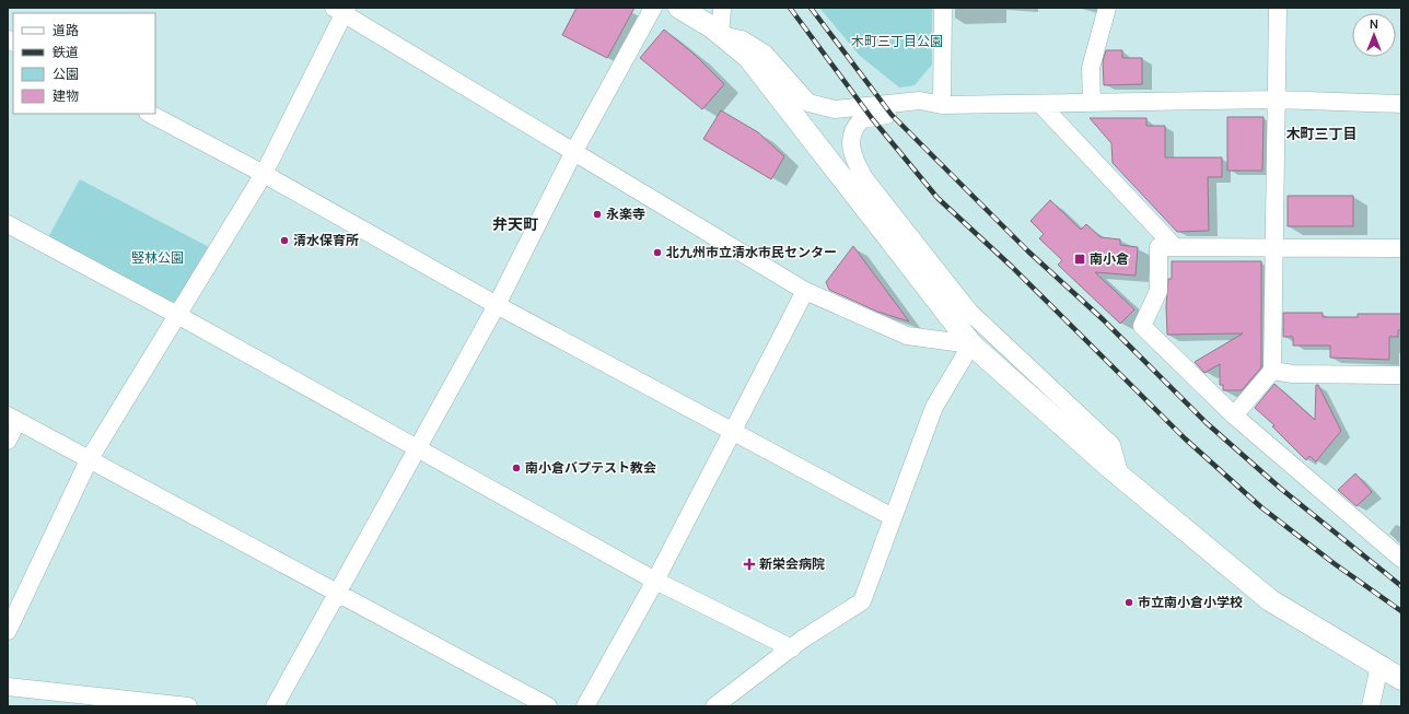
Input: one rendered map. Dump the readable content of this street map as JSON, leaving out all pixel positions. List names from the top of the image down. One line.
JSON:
{"districts":["木町三丁目","弁天町"],"parks":["木町三丁目公園","竪林公園"],"places":{"other":["永楽寺","清水保育所","北九州市立清水市民センター","南小倉バプテスト教会","市立南小倉小学校"],"transit":["南小倉"],"health":["新栄会病院"]},"legend":["道路","鉄道","公園","建物"],"north":"top"}
